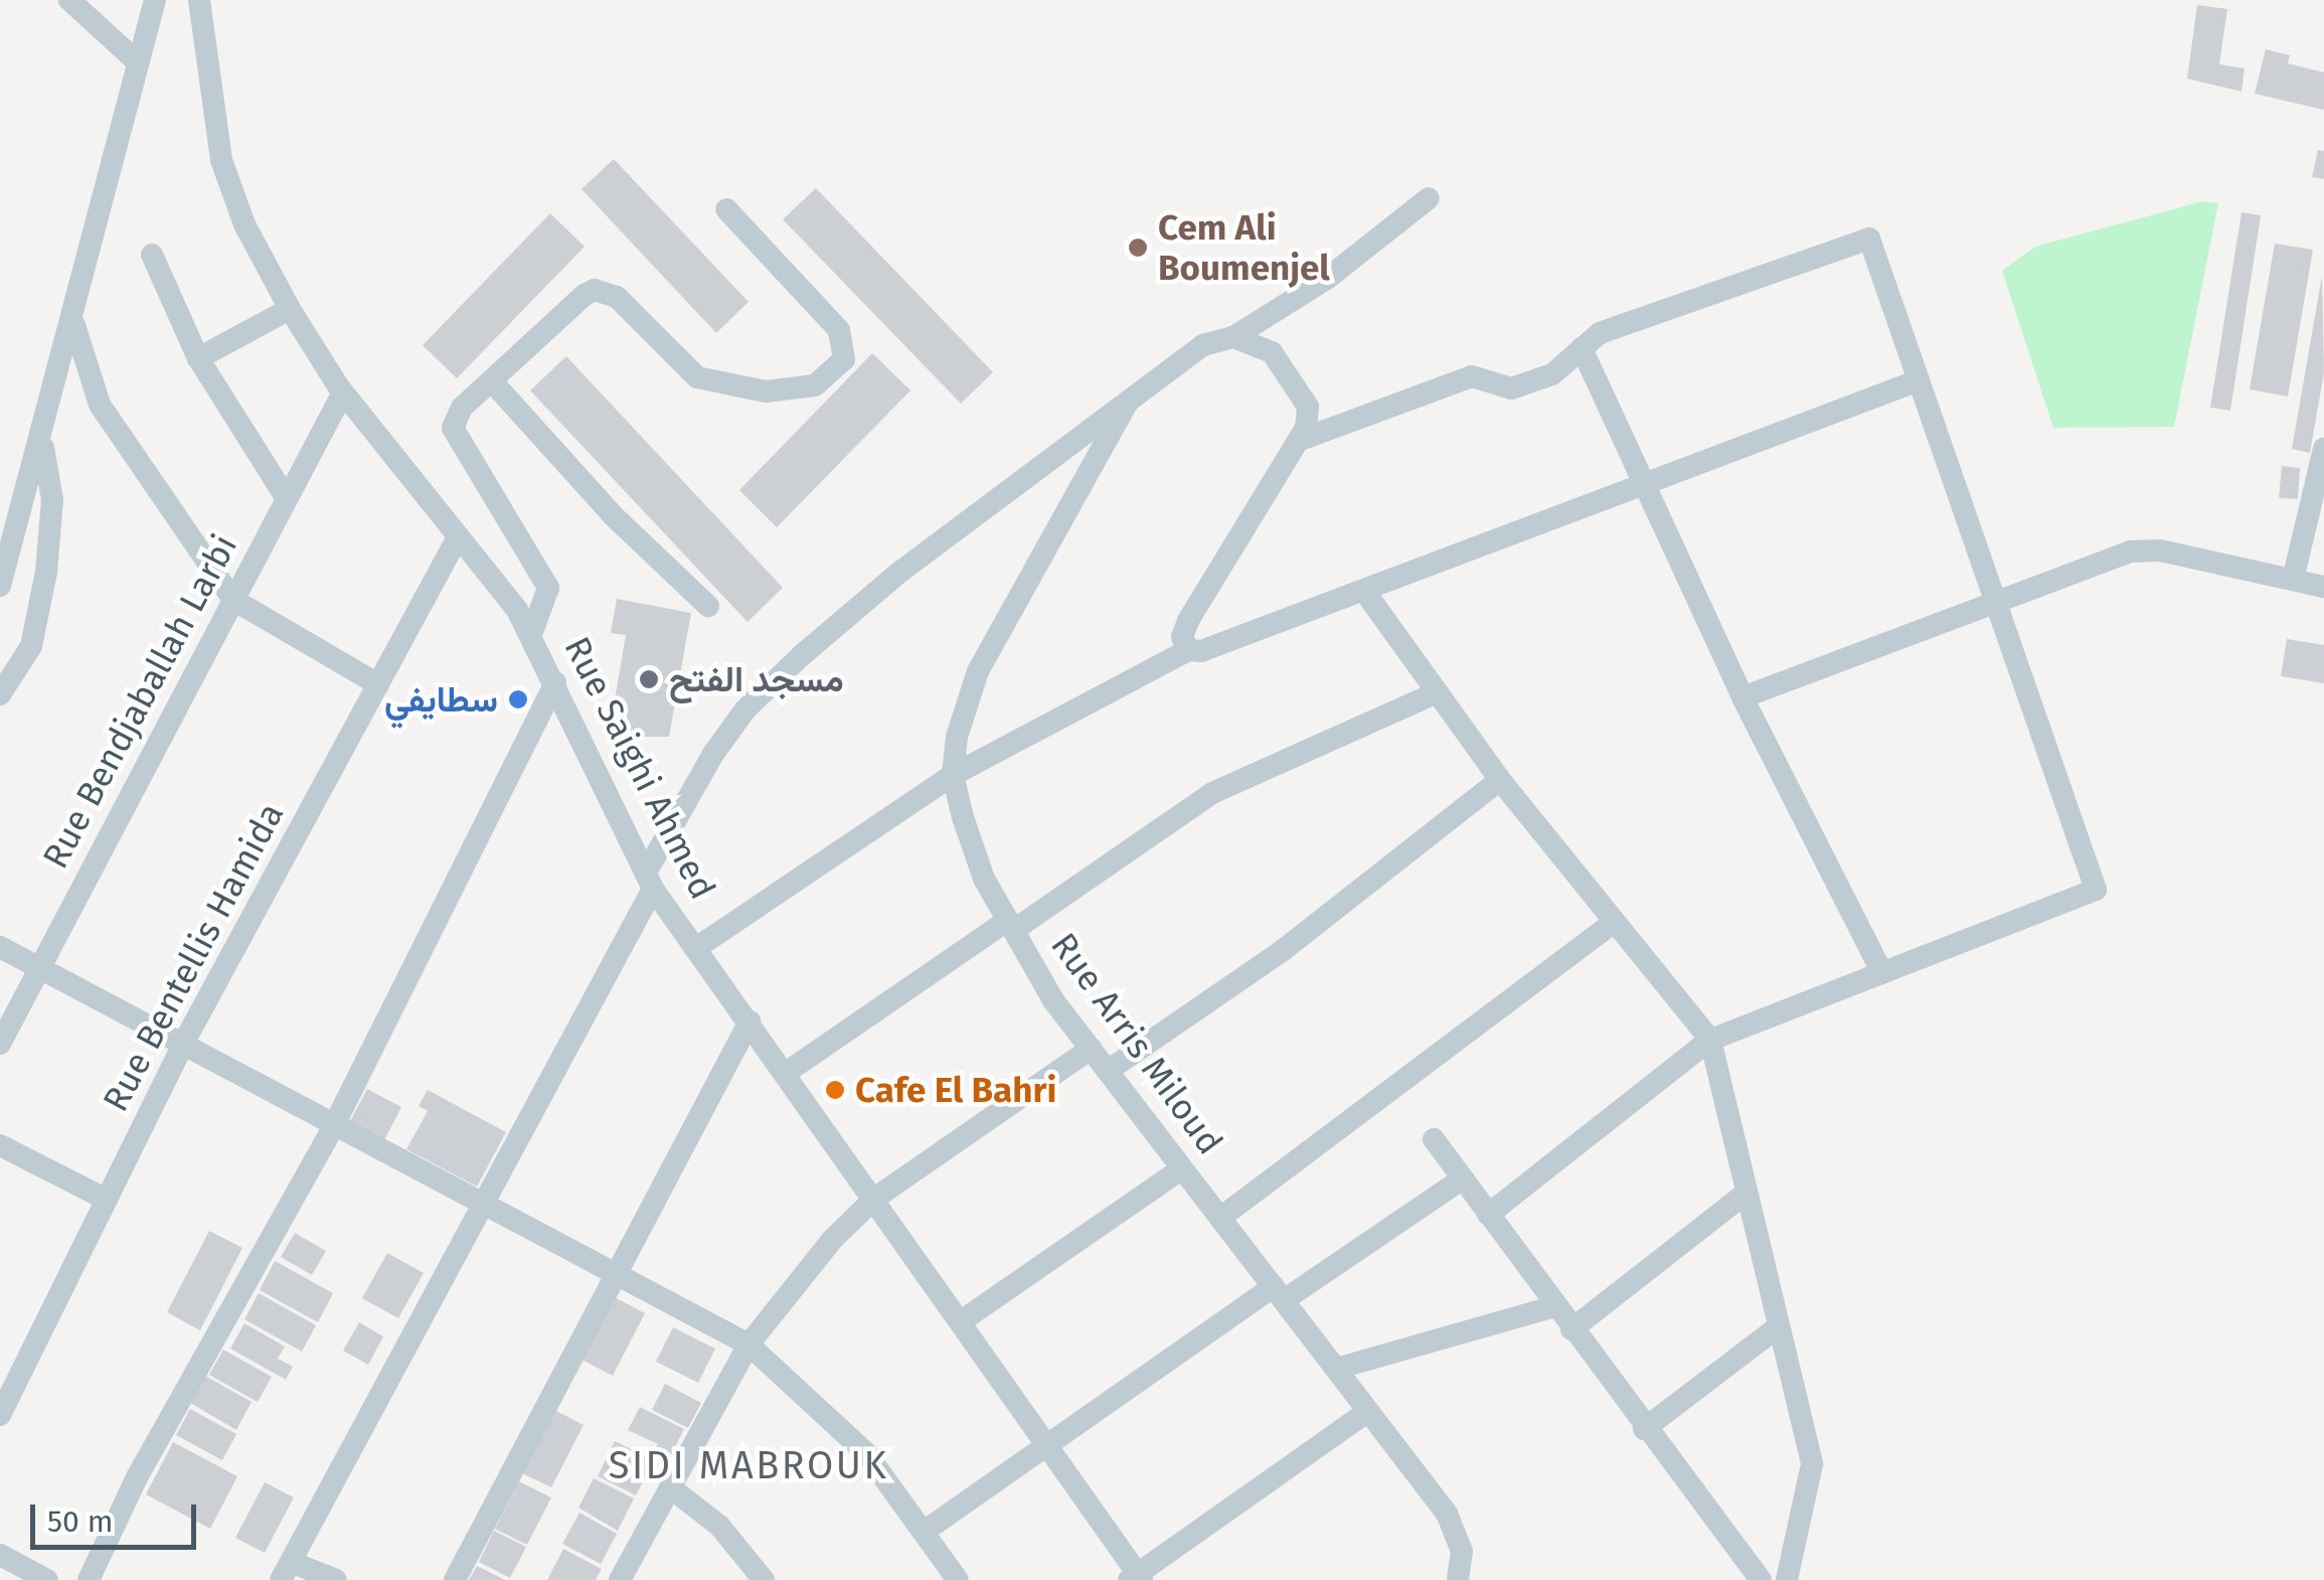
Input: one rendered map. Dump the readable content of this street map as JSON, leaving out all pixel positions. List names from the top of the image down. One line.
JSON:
{"streets":{"street":["Rue Bendjaballah Larbi","Rue Saighi Ahmed","Rue Bentellis Hamida","Rue Arris Miloud"]},"crossings":[["Rue Bendjaballah Larbi","Rue Saighi Ahmed"],["Rue Saighi Ahmed","Rue Bentellis Hamida"]],"districts":["SIDI MABROUK"],"places":["Cem Ali Boumenjel","مسجد الفتح","سطايفي","Cafe El Bahri"],"scale_bar":"50 m"}
